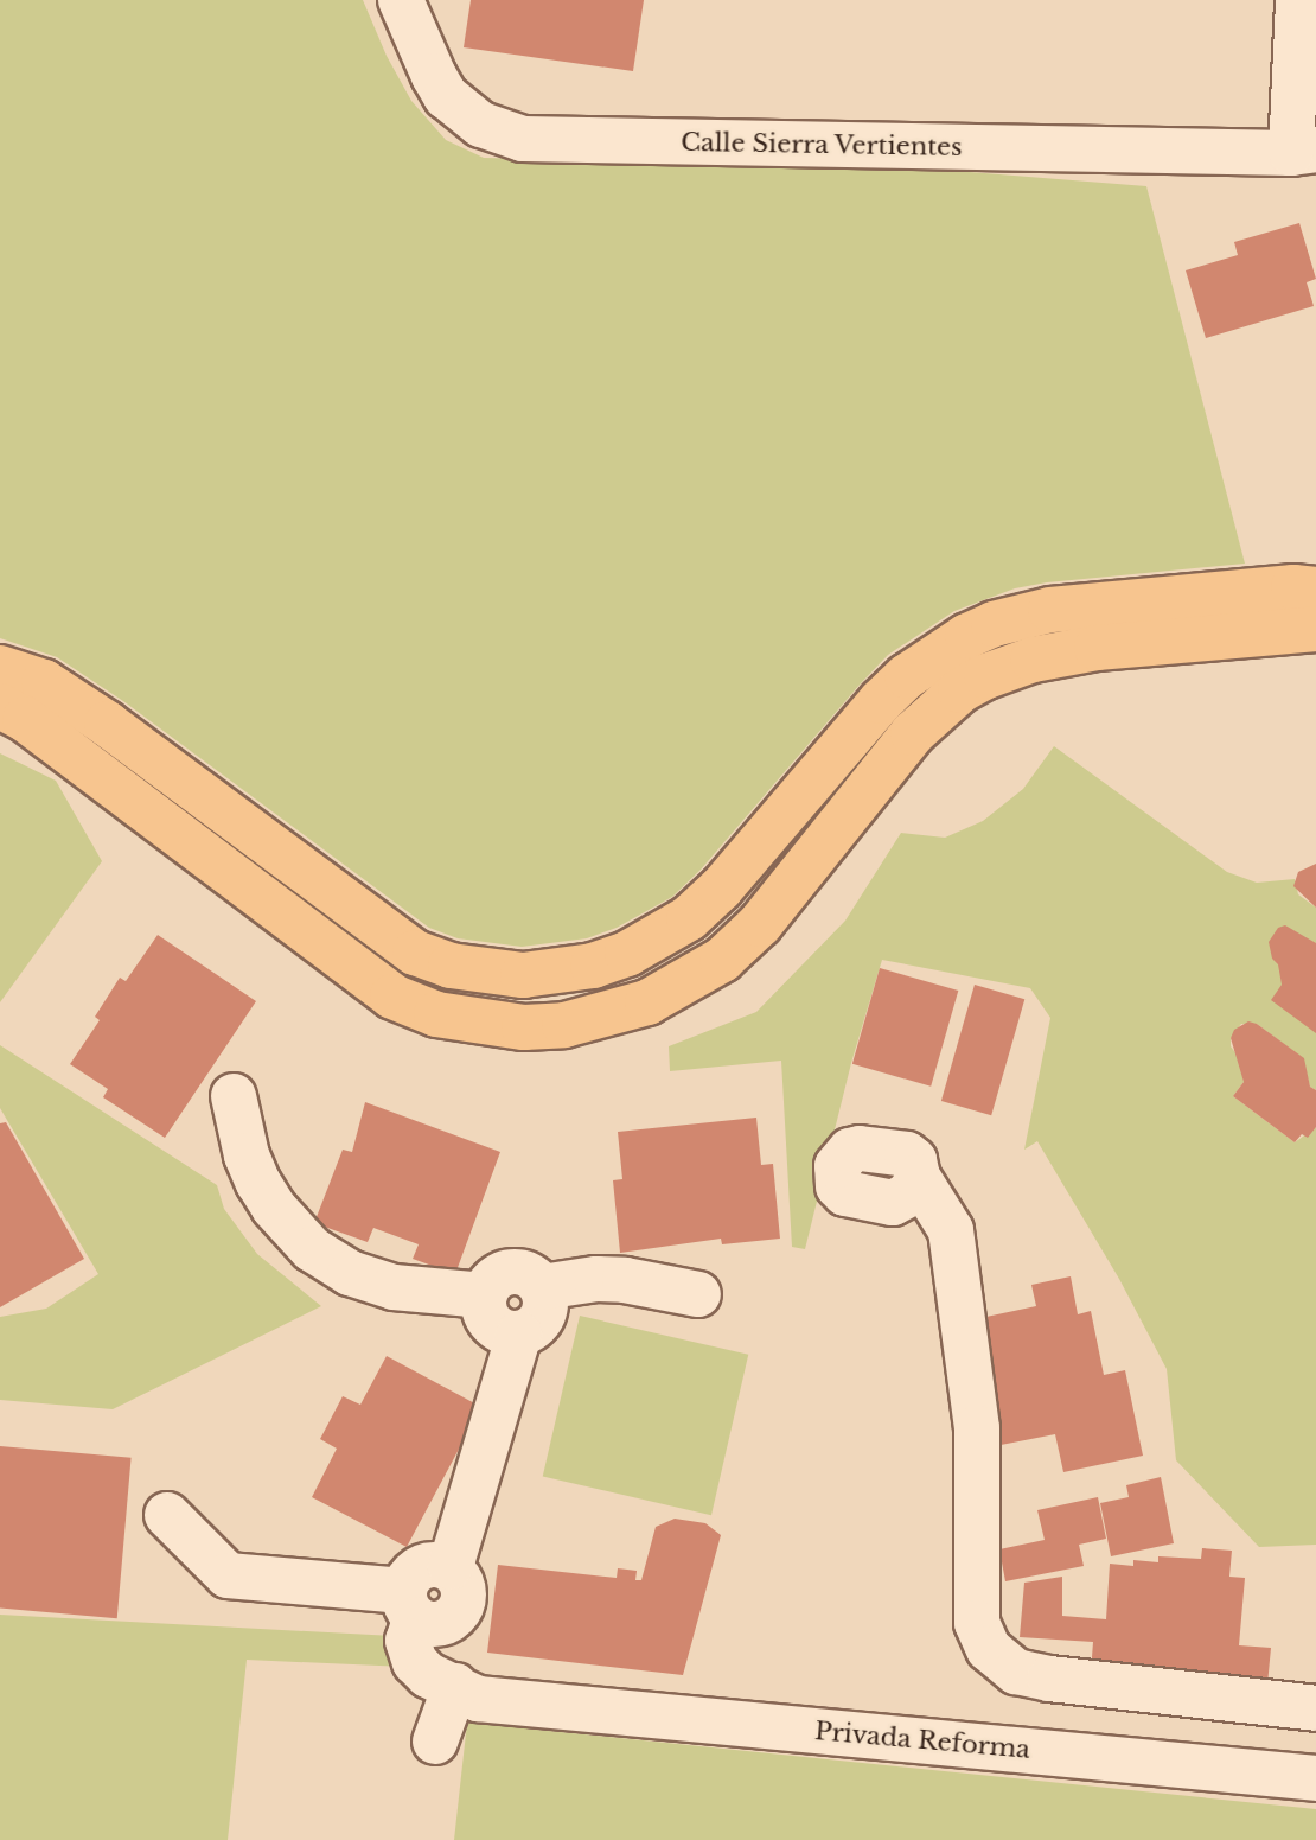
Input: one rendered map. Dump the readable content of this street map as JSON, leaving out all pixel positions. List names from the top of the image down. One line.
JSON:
{"streets":{"street":["Calle Sierra Vertientes","Privada Reforma"]}}
